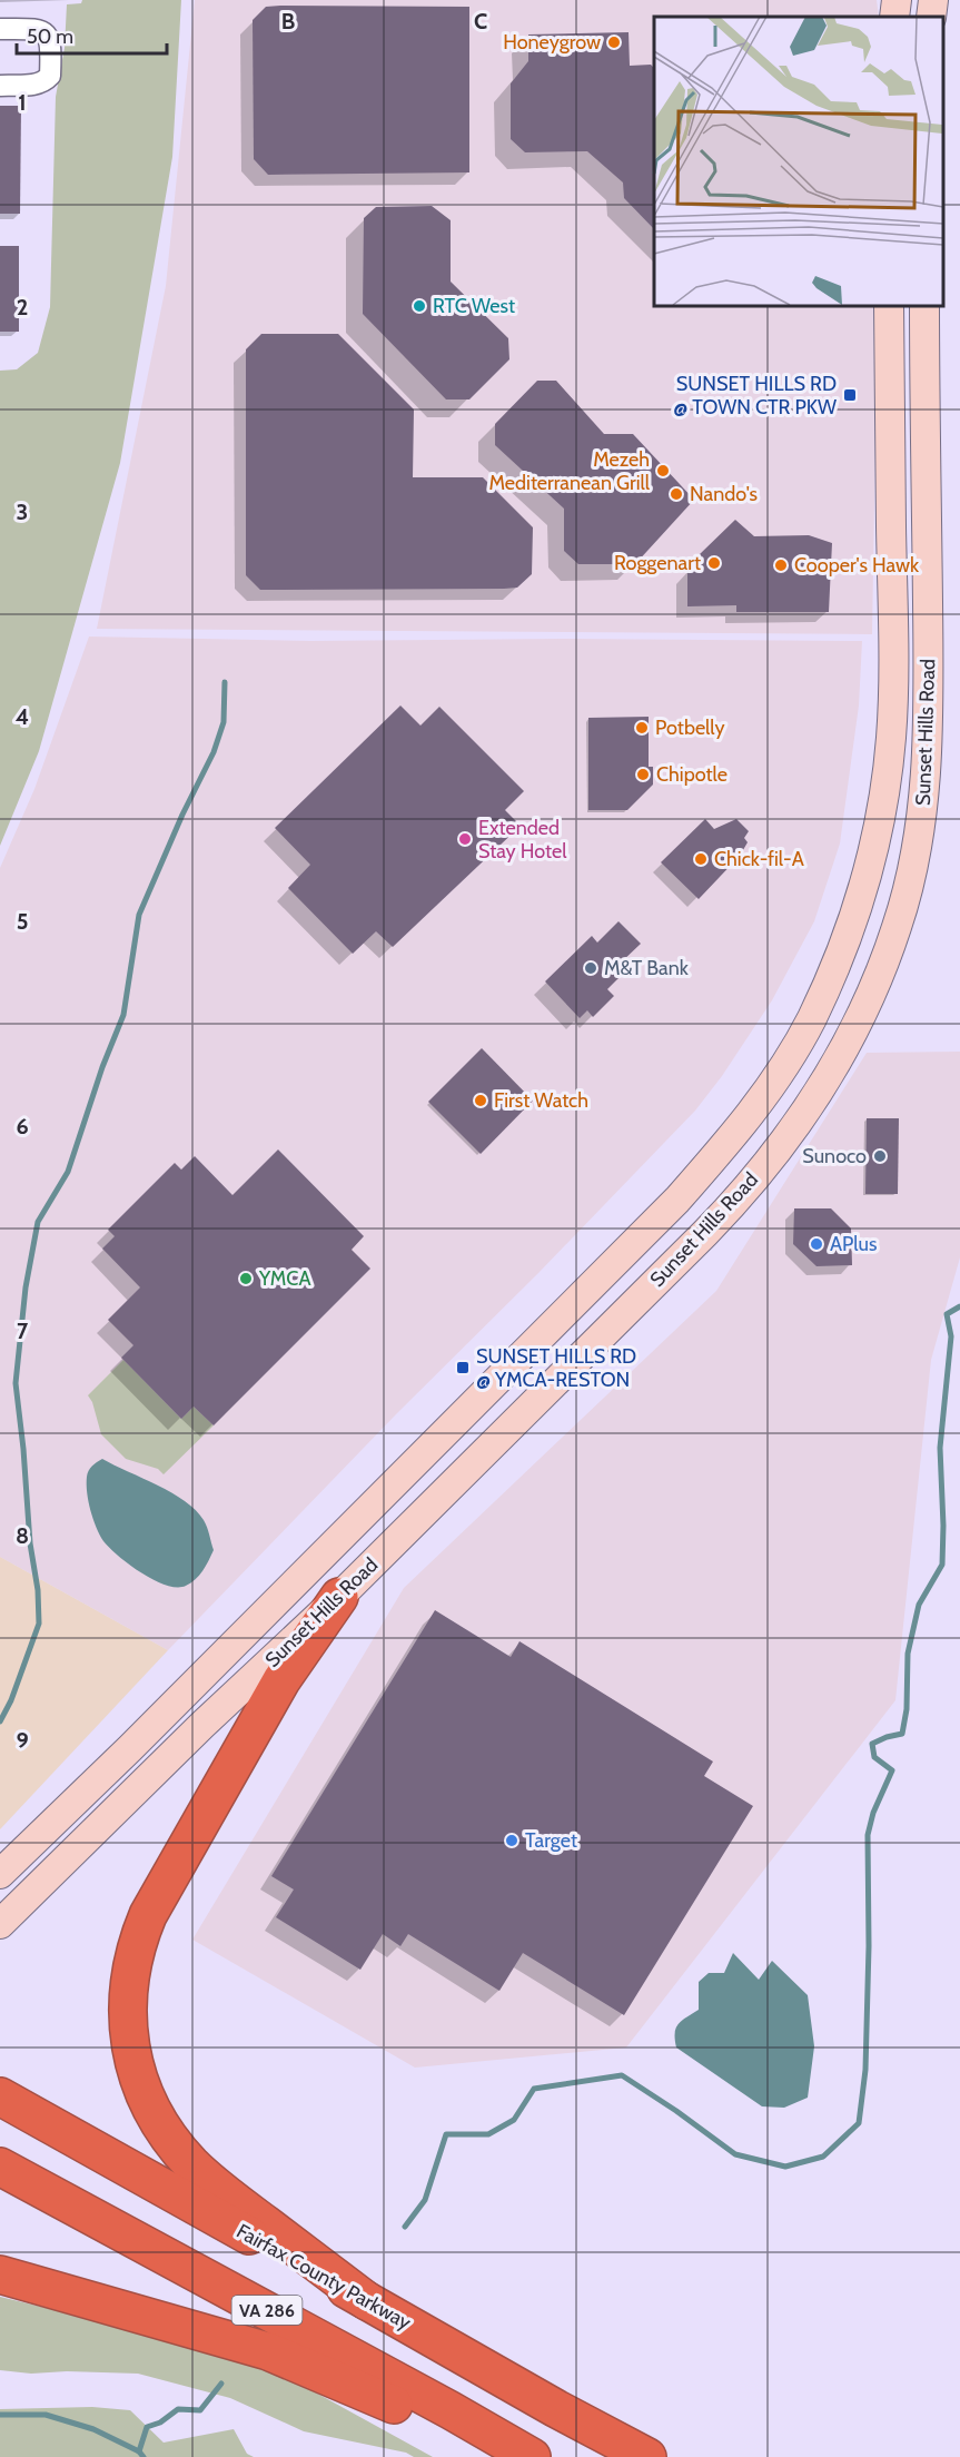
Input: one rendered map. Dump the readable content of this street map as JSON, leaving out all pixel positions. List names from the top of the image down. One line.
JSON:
{"streets":{"highway":["Fairfax County Parkway","VA 286"],"main road":["Sunset Hills Road"]},"places":{"other":["Honeygrow","RTC West","Mezeh Mediterranean Grill","Nando's","Roggenart","Cooper's Hawk","Potbelly","Chipotle","Extended Stay Hotel","Chick-fil-A","M&T Bank","First Watch","Sunoco","APlus","YMCA","Target"],"transit":["SUNSET HILLS RD @ TOWN CTR PKW","SUNSET HILLS RD @ YMCA-RESTON"]},"scale_bar":"50 m","grid":{"columns":["B","C"],"rows":["1","2","3","4","5","6","7","8","9"]}}
